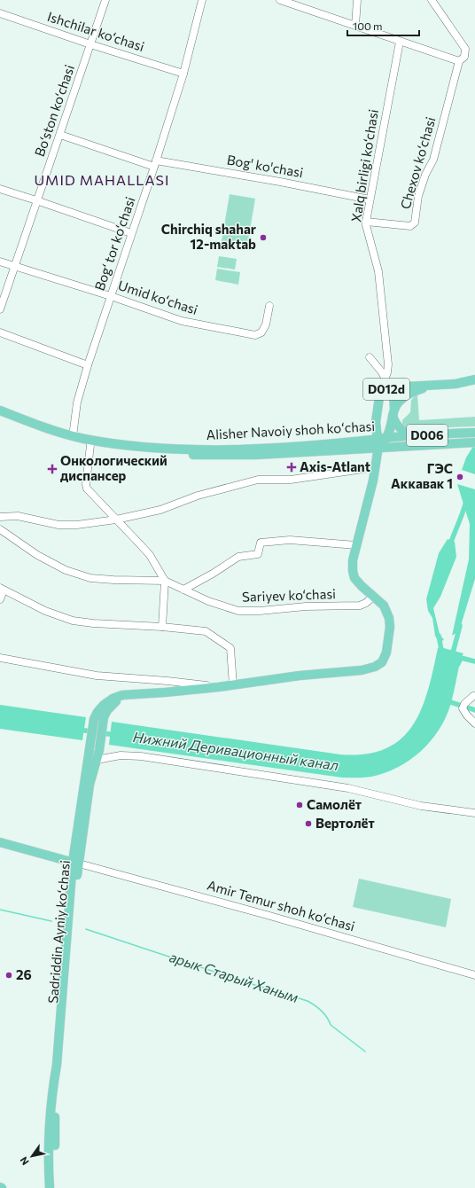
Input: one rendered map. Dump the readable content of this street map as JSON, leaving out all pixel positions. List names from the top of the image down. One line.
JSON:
{"streets":{"main road":["D012d","Alisher Navoiy shoh koʻchasi","D006","Amir Temur shoh ko‘chasi","Sadriddin Ayniy ko‘chasi"],"street":["Ishchilar ko‘chasi","Bo‘ston ko‘chasi","Chexov ko‘chasi","Xalq birligi ko‘chasi","Bog' ko'chasi","Bog‘ tor ko‘chasi","Umid ko‘chasi","Sariyev ko‘chasi"]},"crossings":[["Ishchilar ko‘chasi","Bo‘ston ko‘chasi"],["Ishchilar ko‘chasi","Bog‘ tor ko‘chasi"],["Bo‘ston ko‘chasi","Bog' ko'chasi"],["Bo‘ston ko‘chasi","Umid ko‘chasi"],["Chexov ko‘chasi","Xalq birligi ko‘chasi"],["Xalq birligi ko‘chasi","Bog' ko'chasi"],["Xalq birligi ko‘chasi","D012d"],["Bog' ko'chasi","Bog‘ tor ko‘chasi"],["Bog‘ tor ko‘chasi","Umid ko‘chasi"],["Bog‘ tor ko‘chasi","Alisher Navoiy shoh koʻchasi"],["D012d","Alisher Navoiy shoh koʻchasi"],["D012d","Sadriddin Ayniy ko‘chasi"],["Alisher Navoiy shoh koʻchasi","Sadriddin Ayniy ko‘chasi"],["Sariyev ko‘chasi","Sadriddin Ayniy ko‘chasi"],["Amir Temur shoh ko‘chasi","Sadriddin Ayniy ko‘chasi"]],"districts":["UMID MAHALLASI"],"water":["Нижний Деривационный канал","арык Старый Ханым"],"places":{"other":["Chirchiq shahar 12-maktab","ГЭС Аккавак 1","Самолёт","Вертолёт","26"],"health":["Axis-Atlant","Онкологический диспансер"]},"scale_bar":"100 m","north":"bottom left"}
